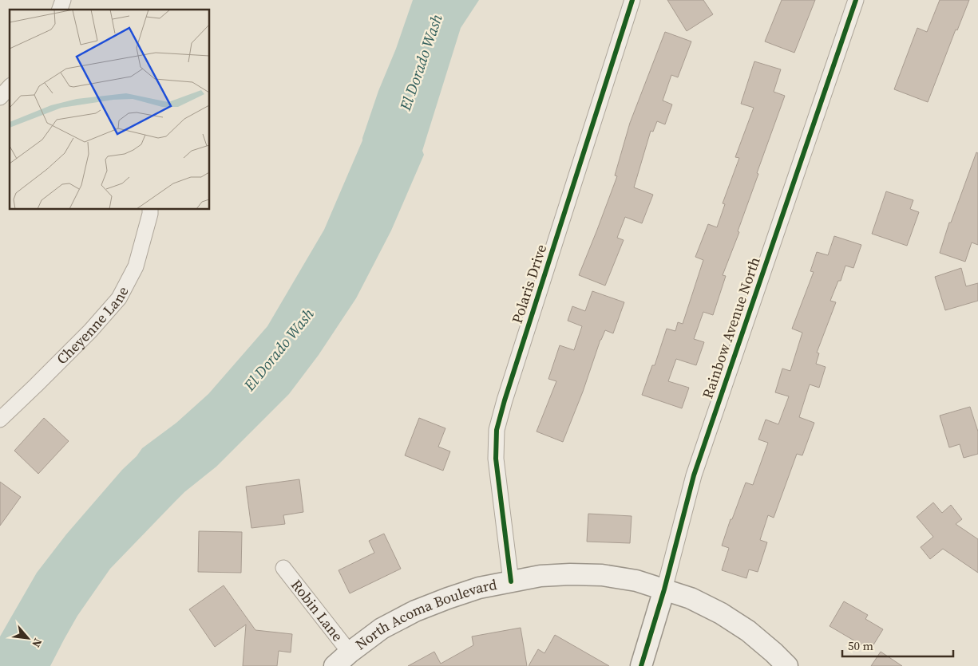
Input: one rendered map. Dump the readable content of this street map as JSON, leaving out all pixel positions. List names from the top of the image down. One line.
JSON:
{"streets":{"main road":["Rainbow Avenue North","North Acoma Boulevard"],"street":["Polaris Drive","Cheyenne Lane","Robin Lane"]},"crossings":[["Polaris Drive","North Acoma Boulevard"],["Rainbow Avenue North","North Acoma Boulevard"],["Robin Lane","North Acoma Boulevard"]],"water":["El Dorado Wash"],"scale_bar":"50 m","north":"bottom right"}
